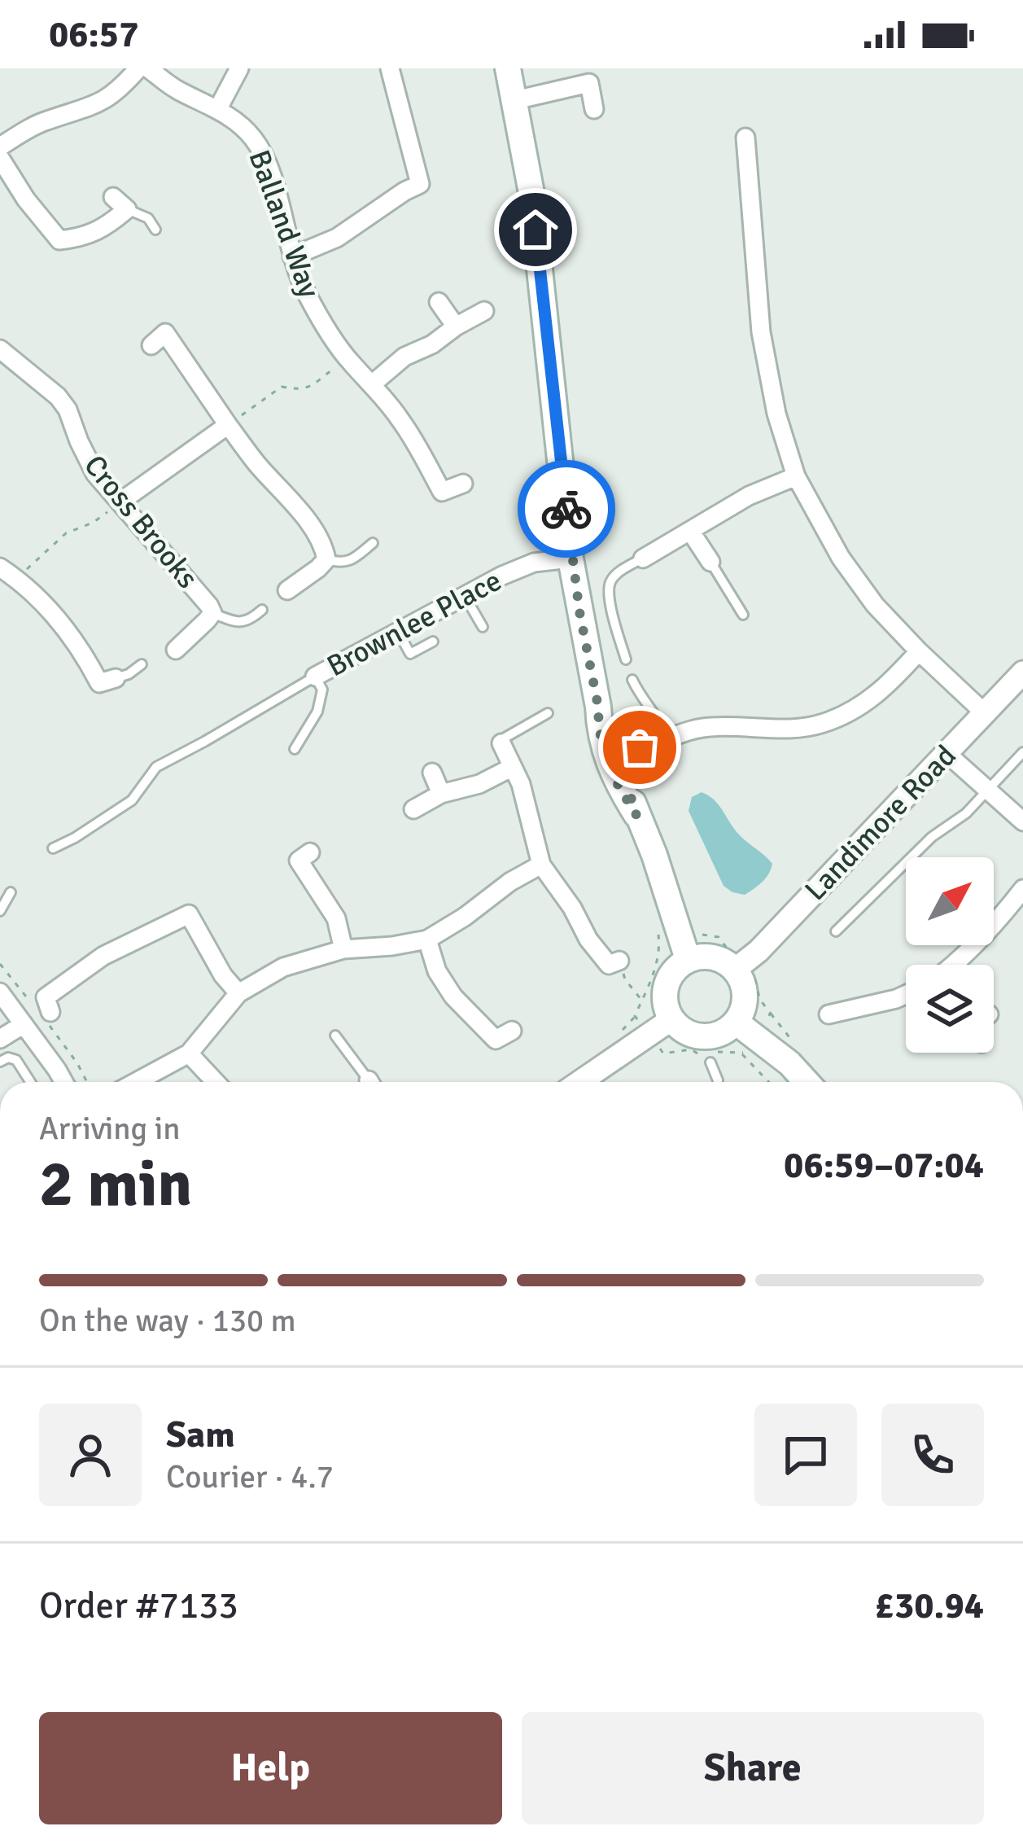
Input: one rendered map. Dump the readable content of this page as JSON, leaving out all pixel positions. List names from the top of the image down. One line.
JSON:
{"streets":{"street":["Balland Way","Cross Brooks","Brownlee Place","Landimore Road"]},"north":"top right","page":{"status":"06:57","heading":["2 min","Arriving in","06:59–07:04"],"panel":["Sam","Courier · 4.7","Order #7133","£30.94"],"bar":"On the way · 130 m","buttons":["Help","Share"]}}
